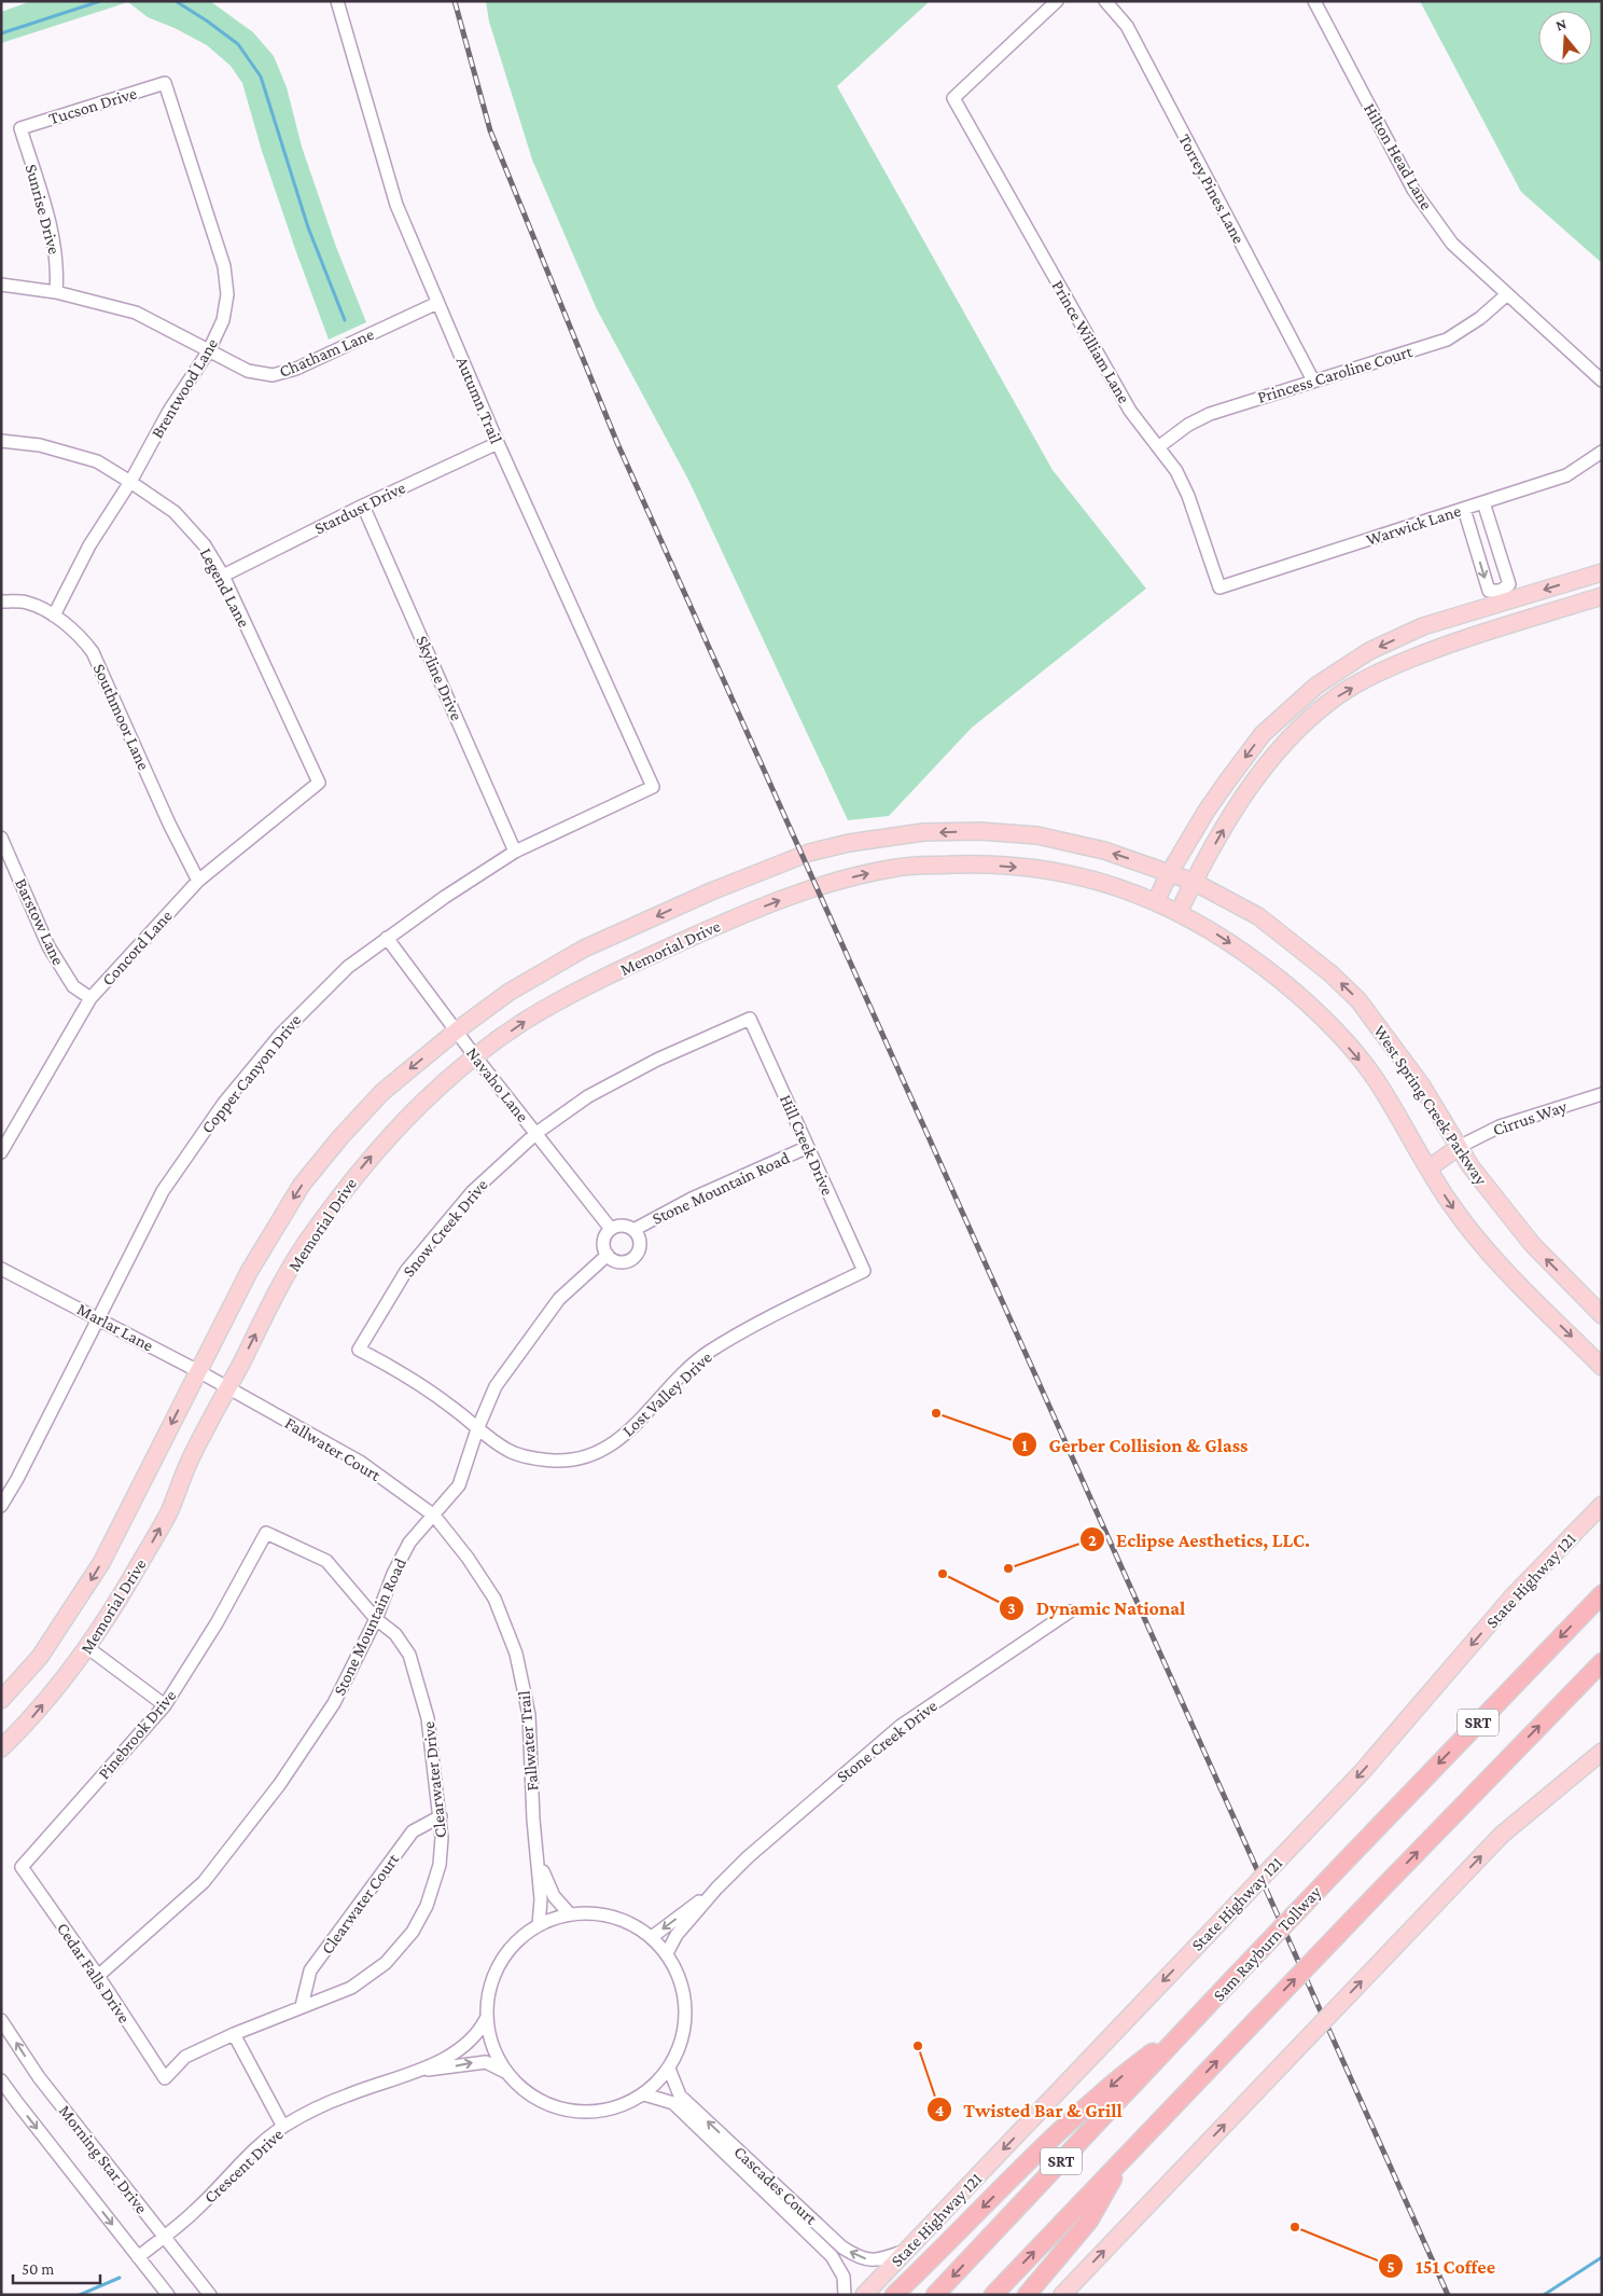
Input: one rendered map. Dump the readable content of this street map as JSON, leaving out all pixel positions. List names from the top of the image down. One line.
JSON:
{"streets":{"highway":["SRT","Sam Rayburn Tollway"],"main road":["Memorial Drive","West Spring Creek Parkway","State Highway 121"],"street":["Tucson Drive","Hilton Head Lane","Torrey Pines Lane","Sunrise Drive","Prince William Lane","Chatham Lane","Princess Caroline Court","Brentwood Lane","Autumn Trail","Stardust Drive","Warwick Lane","Legend Lane","Skyline Drive","Southmoor Lane","Barstow Lane","Concord Lane","Copper Canyon Drive","Navaho Lane","Cirrus Way","Hill Creek Drive","Stone Mountain Road","Snow Creek Drive","Marlar Lane","Lost Valley Drive","Fallwater Court","Pinebrook Drive","Fallwater Trail","Stone Creek Drive","Clearwater Drive","Clearwater Court","Cedar Falls Drive","Morning Star Drive","Crescent Drive","Cascades Court"]},"crossings":[["Tucson Drive","Sunrise Drive"],["Tucson Drive","Brentwood Lane"],["Hilton Head Lane","Princess Caroline Court"],["Torrey Pines Lane","Princess Caroline Court"],["Sunrise Drive","Chatham Lane"],["Prince William Lane","Princess Caroline Court"],["Prince William Lane","Warwick Lane"],["Chatham Lane","Brentwood Lane"],["Chatham Lane","Autumn Trail"],["Brentwood Lane","Legend Lane"],["Brentwood Lane","Southmoor Lane"],["Autumn Trail","Stardust Drive"],["Autumn Trail","Copper Canyon Drive"],["Stardust Drive","Legend Lane"],["Stardust Drive","Skyline Drive"],["Legend Lane","Concord Lane"],["Skyline Drive","Copper Canyon Drive"],["Southmoor Lane","Concord Lane"],["Barstow Lane","Concord Lane"],["Memorial Drive","Navaho Lane"],["Memorial Drive","West Spring Creek Parkway"],["Memorial Drive","Marlar Lane"],["Memorial Drive","Fallwater Court"],["Copper Canyon Drive","Navaho Lane"],["Copper Canyon Drive","Marlar Lane"],["Navaho Lane","Stone Mountain Road"],["Navaho Lane","Snow Creek Drive"],["West Spring Creek Parkway","Cirrus Way"],["Hill Creek Drive","Stone Mountain Road"],["Hill Creek Drive","Snow Creek Drive"],["Hill Creek Drive","Lost Valley Drive"],["Stone Mountain Road","Lost Valley Drive"],["Stone Mountain Road","Fallwater Court"],["Stone Mountain Road","Fallwater Trail"],["Stone Mountain Road","Clearwater Drive"],["Stone Mountain Road","Cedar Falls Drive"],["Snow Creek Drive","Lost Valley Drive"],["Marlar Lane","Fallwater Court"],["Fallwater Court","Fallwater Trail"],["State Highway 121","Cascades Court"],["Pinebrook Drive","Clearwater Drive"],["Pinebrook Drive","Cedar Falls Drive"],["Clearwater Drive","Clearwater Court"],["Clearwater Drive","Cedar Falls Drive"],["Morning Star Drive","Crescent Drive"]],"places":["Gerber Collision & Glass","Eclipse Aesthetics, LLC.","Dynamic National","Twisted Bar & Grill","151 Coffee"],"scale_bar":"50 m","north":"top"}
